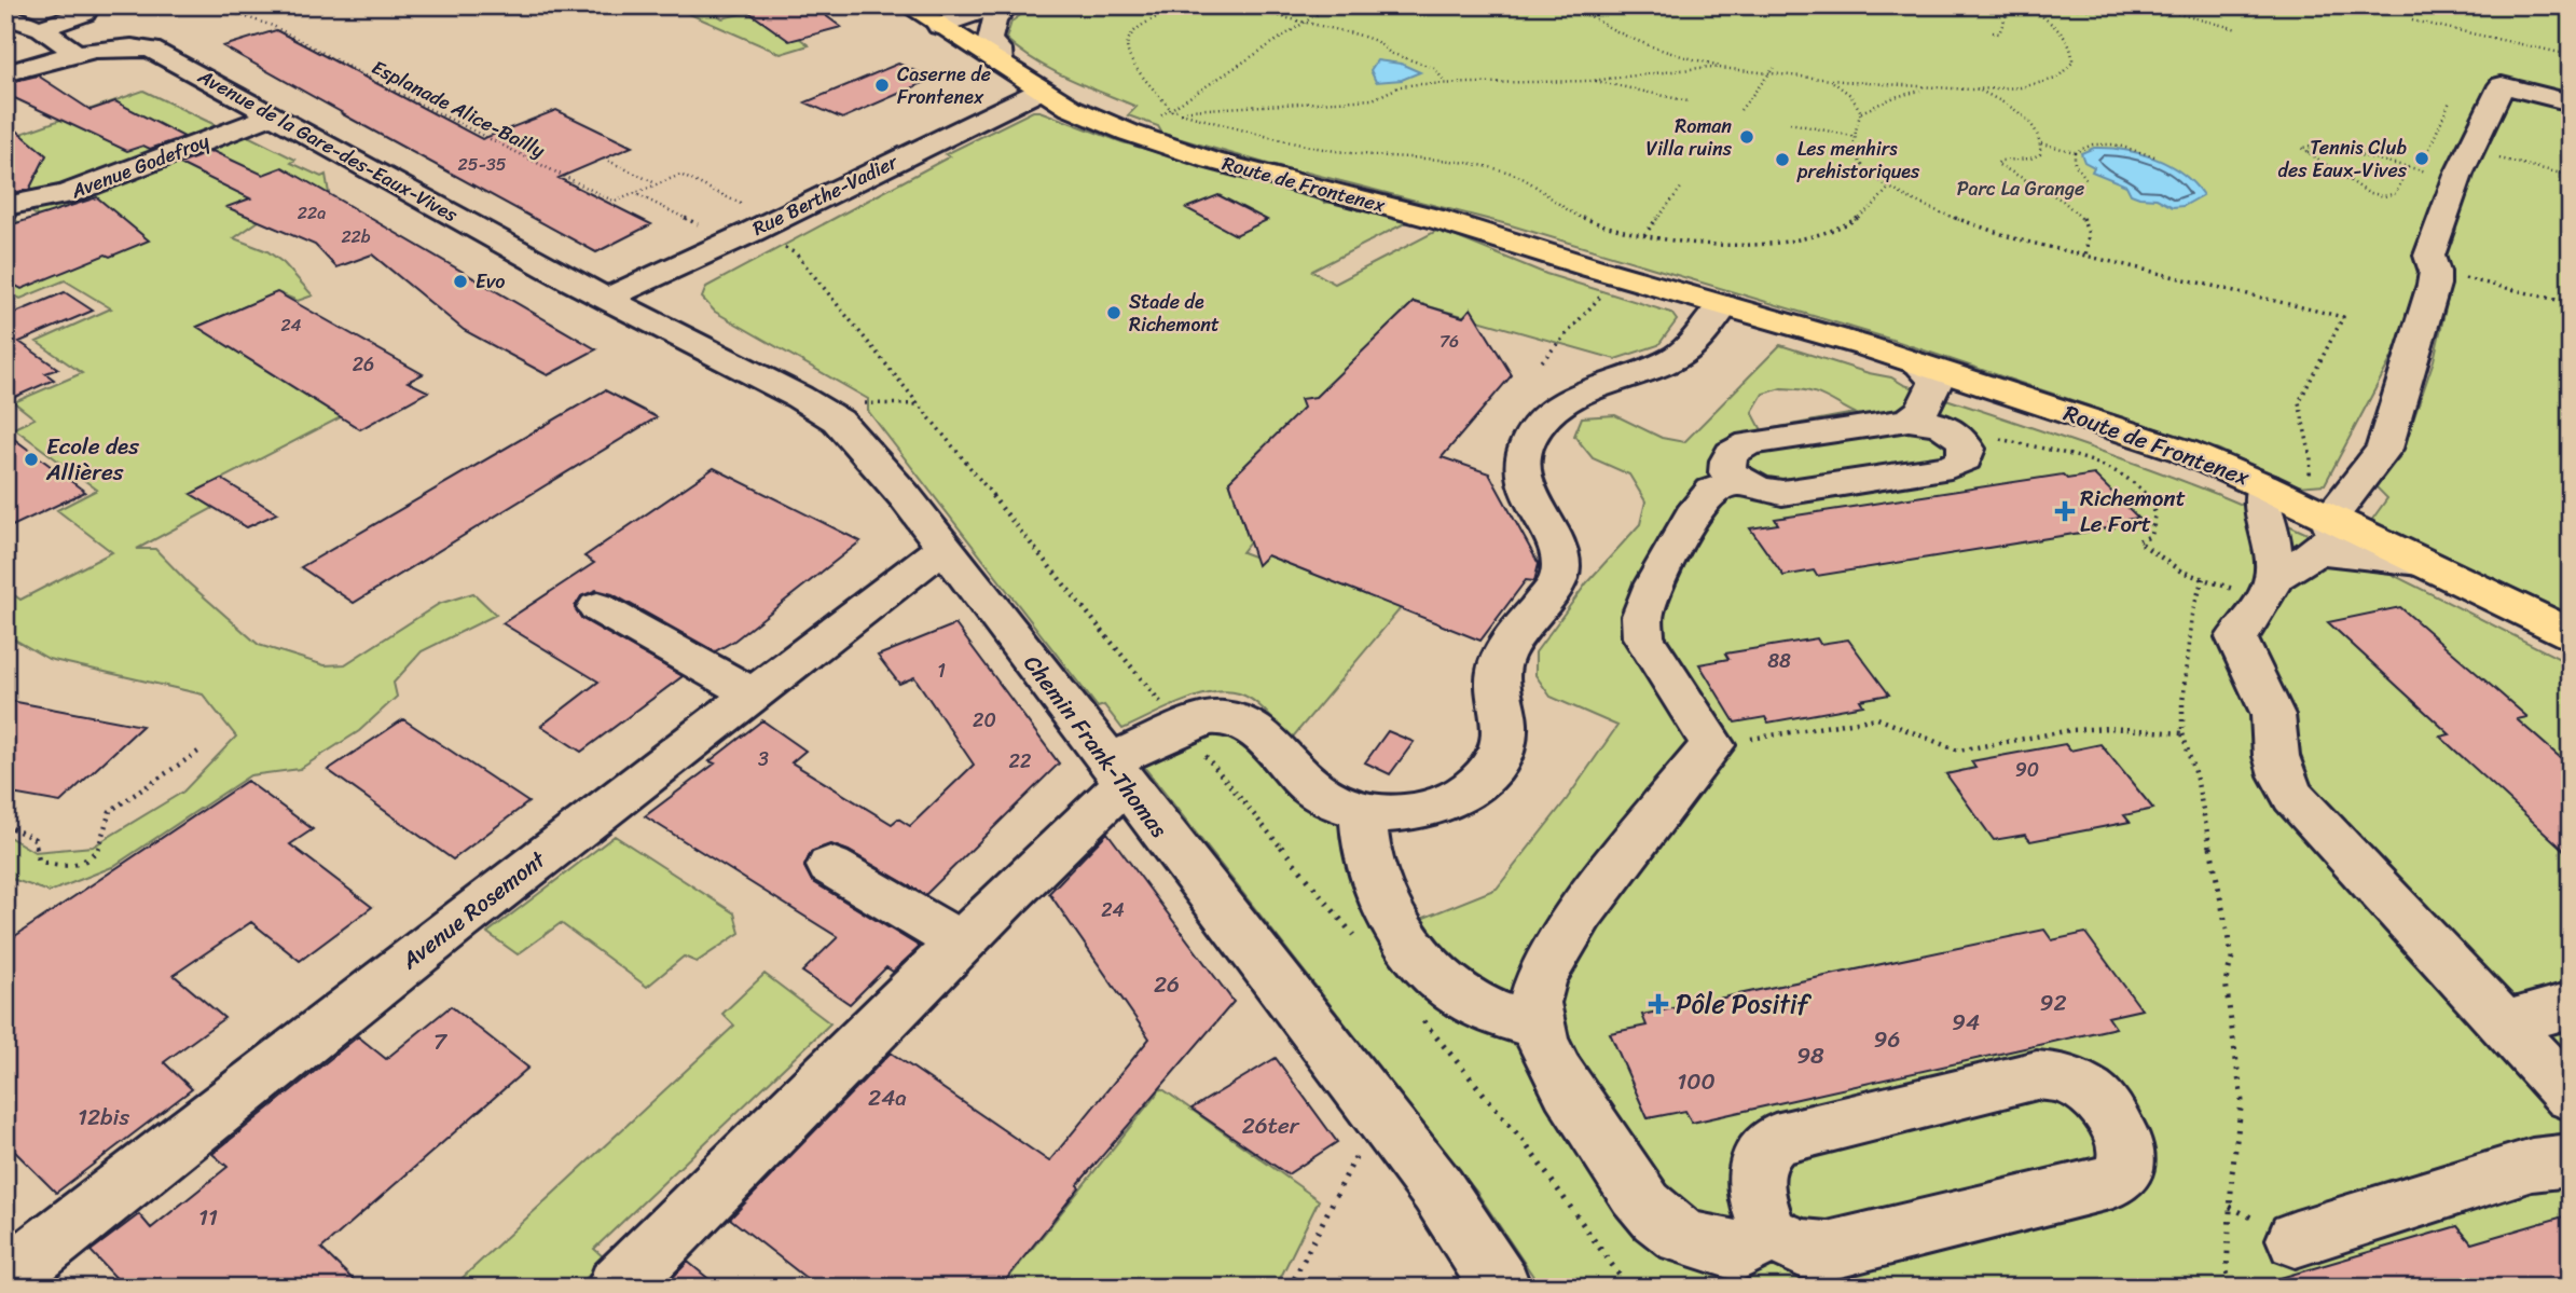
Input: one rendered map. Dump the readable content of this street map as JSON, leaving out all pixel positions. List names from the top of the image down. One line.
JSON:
{"streets":{"main road":["Route de Frontenex"],"street":["Avenue de la Gare-des-Eaux-Vives","Avenue Godefroy","Rue Berthe-Vadier","Chemin Frank-Thomas","Avenue Rosemont"],"path":["Esplanade Alice-Bailly"]},"crossings":[["Avenue de la Gare-des-Eaux-Vives","Avenue Godefroy"],["Avenue de la Gare-des-Eaux-Vives","Rue Berthe-Vadier"],["Avenue de la Gare-des-Eaux-Vives","Chemin Frank-Thomas"],["Route de Frontenex","Rue Berthe-Vadier"],["Rue Berthe-Vadier","Chemin Frank-Thomas"],["Chemin Frank-Thomas","Avenue Rosemont"]],"parks":["Parc La Grange"],"places":{"other":["Caserne de Frontenex","Roman Villa ruins","Tennis Club des Eaux-Vives","Les menhirs prehistoriques","Evo","Stade de Richemont","Ecole des Allières"],"health":["Richemont Le Fort","Pôle Positif"]},"house_numbers":["25-35","22a","22b","24","76","26","88","1","20","3","22","90","24","26","92","94","96","7","98","100","24a","12bis","26ter","11"]}
